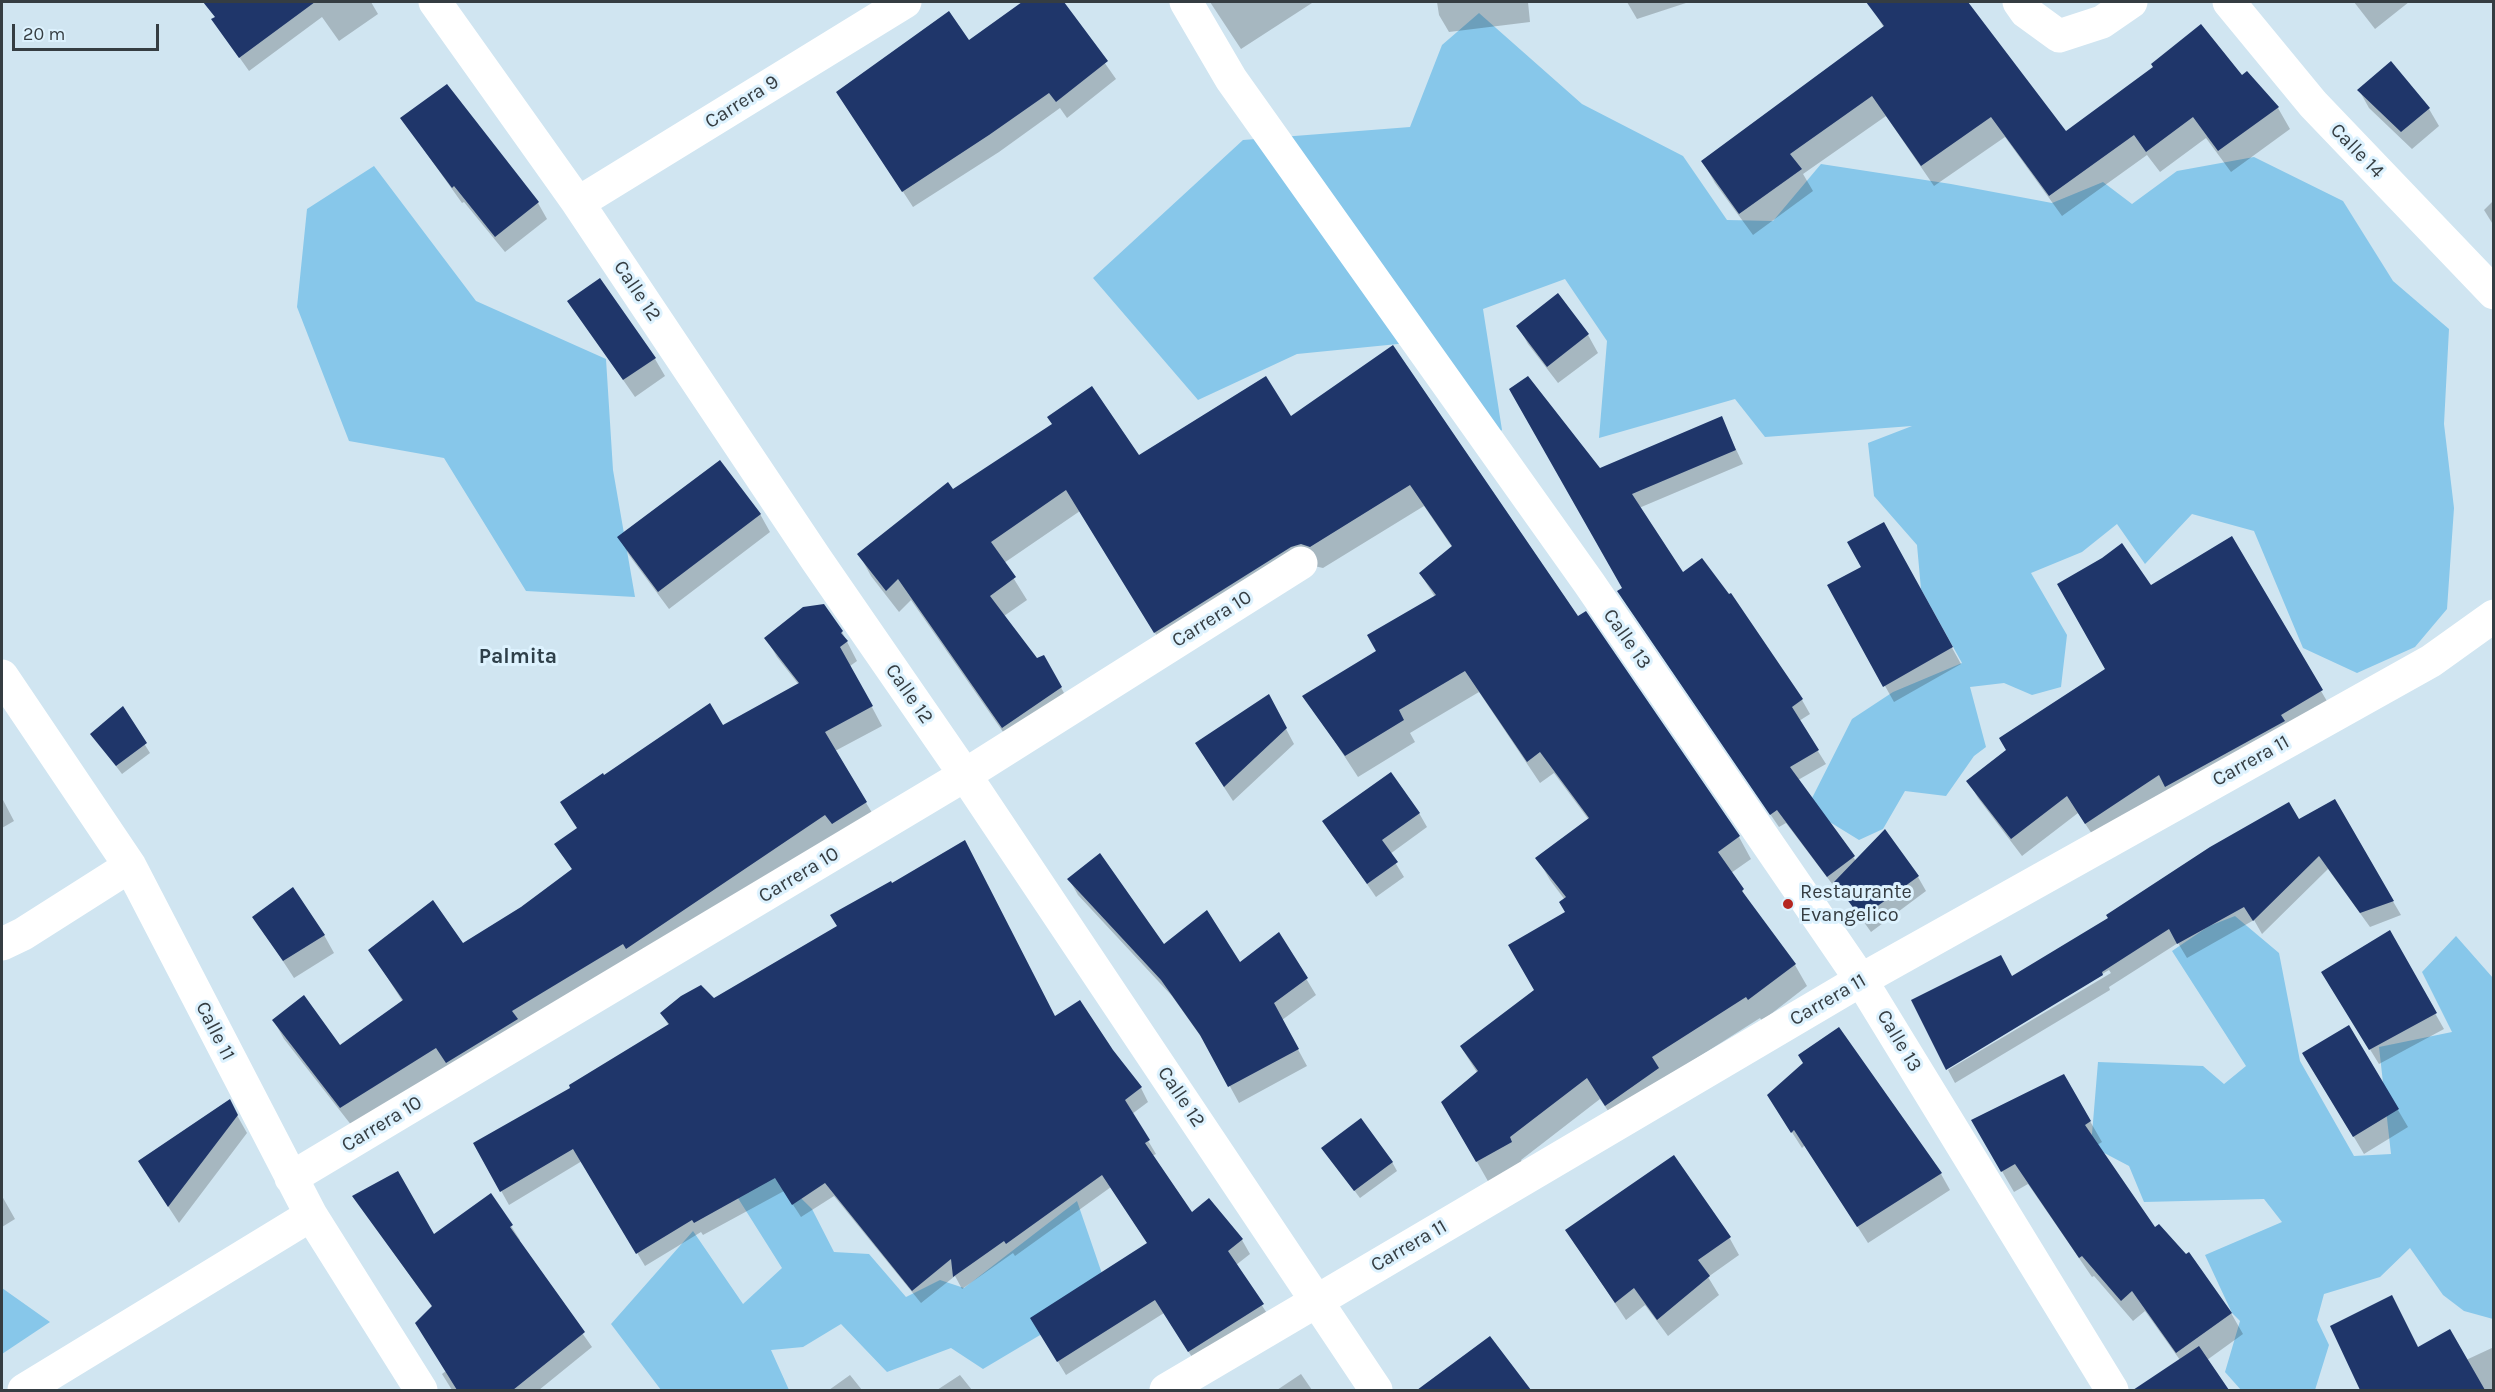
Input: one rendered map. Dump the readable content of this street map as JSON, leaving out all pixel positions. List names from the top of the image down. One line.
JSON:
{"streets":{"street":["Carrera 9","Calle 14","Calle 12","Carrera 10","Calle 13","Carrera 11","Calle 11"]},"crossings":[["Carrera 9","Calle 12"],["Calle 12","Carrera 10"],["Calle 12","Carrera 11"],["Carrera 10","Calle 11"],["Calle 13","Carrera 11"]],"districts":["Palmita"],"places":["Restaurante Evangelico"],"scale_bar":"20 m"}
